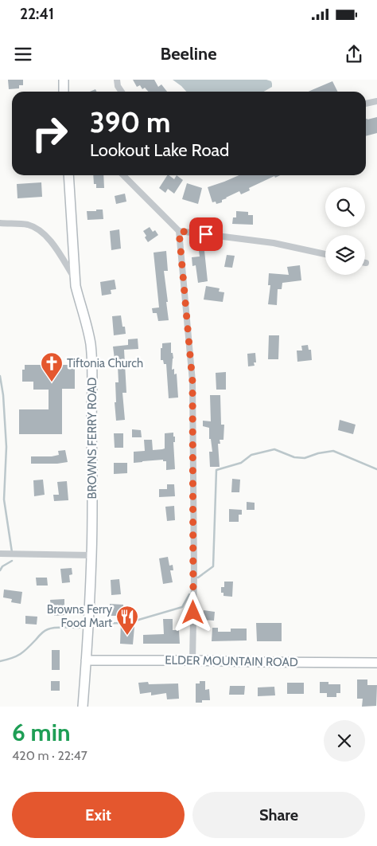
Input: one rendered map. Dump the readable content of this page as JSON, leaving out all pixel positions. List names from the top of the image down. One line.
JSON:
{"streets":{"street":["BROWNS FERRY ROAD","ELDER MOUNTAIN ROAD"]},"crossings":[["BROWNS FERRY ROAD","ELDER MOUNTAIN ROAD"]],"places":{"church":["Tiftonia Church"],"restaurant":["Browns Ferry Food Mart"]},"page":{"status":"22:41","header":"Beeline","turn":["390 m","Lookout Lake Road"],"heading":["6 min","420 m · 22:47"],"buttons":["Exit","Share"]}}
